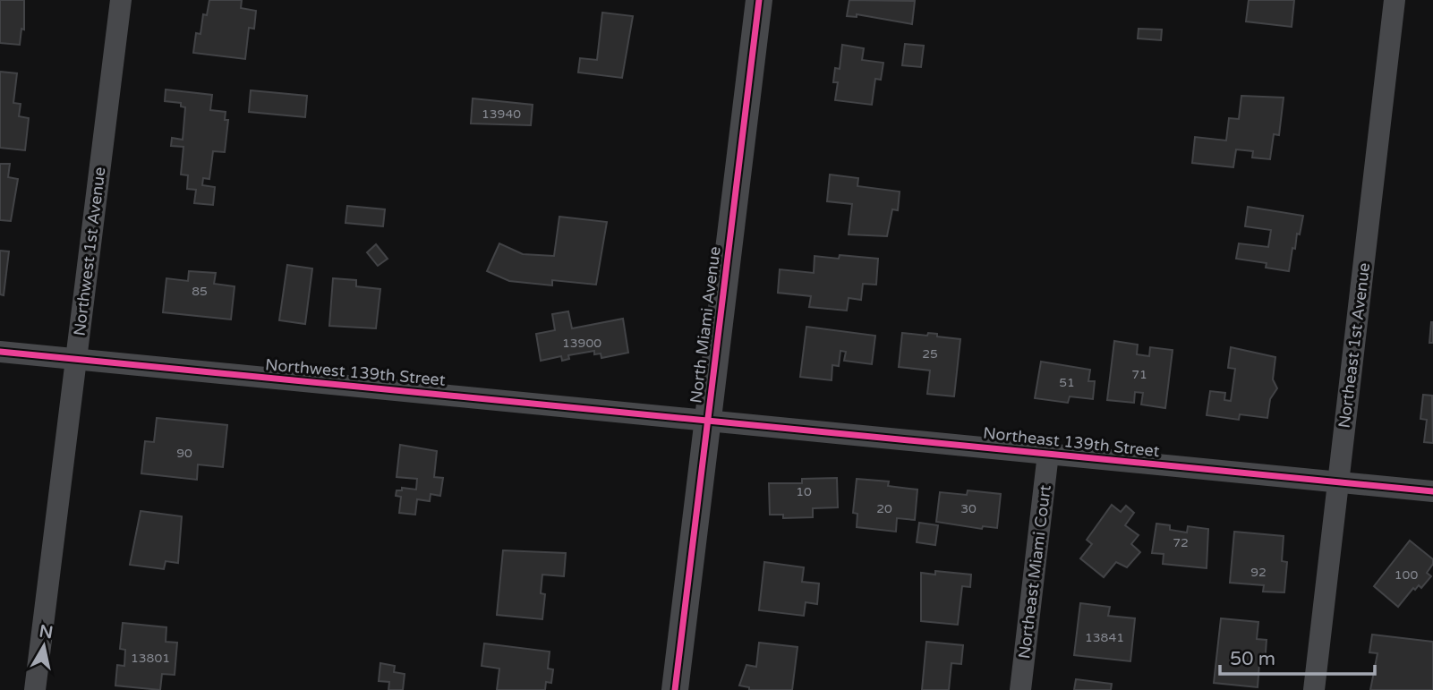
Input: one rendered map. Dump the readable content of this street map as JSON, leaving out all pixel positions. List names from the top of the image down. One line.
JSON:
{"streets":{"street":["Northwest 1st Avenue","North Miami Avenue","Northeast 1st Avenue","Northwest 139th Street","Northeast 139th Street","Northeast Miami Court"]},"crossings":[["Northwest 1st Avenue","Northwest 139th Street"],["North Miami Avenue","Northwest 139th Street"],["North Miami Avenue","Northeast 139th Street"],["Northeast 1st Avenue","Northeast 139th Street"],["Northwest 139th Street","Northeast 139th Street"],["Northeast 139th Street","Northeast Miami Court"]],"house_numbers":["13940","85","13900","25","71","51","90","10","20","30","72","92","100","13841","13801"],"scale_bar":"50 m","north":"top"}
